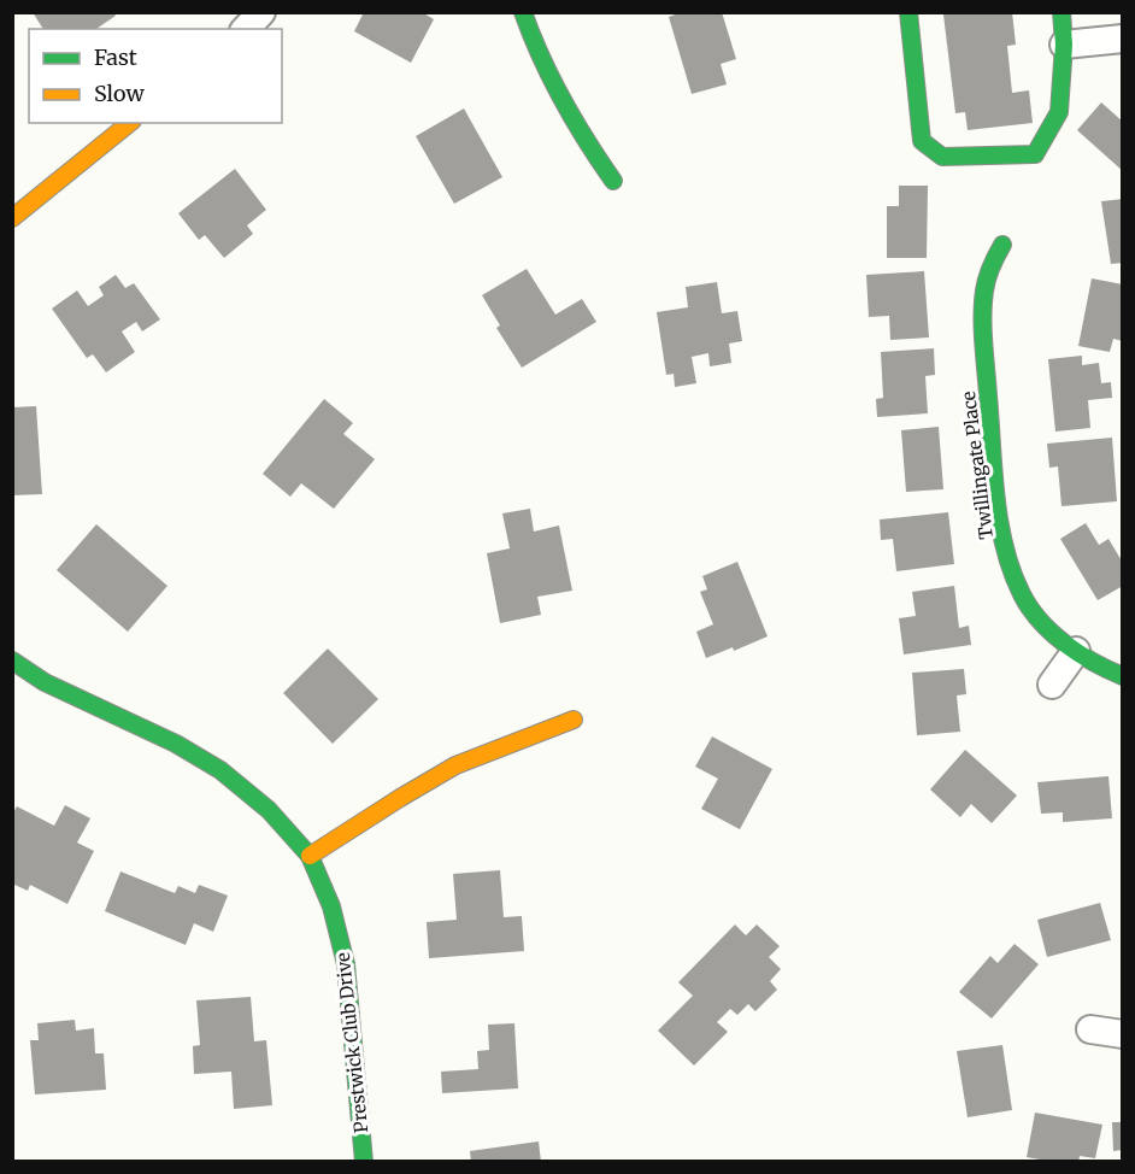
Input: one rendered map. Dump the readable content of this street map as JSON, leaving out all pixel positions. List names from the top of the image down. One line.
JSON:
{"streets":{"street":["Twillingate Place","Prestwick Club Drive"]},"legend":["Fast","Slow"]}
